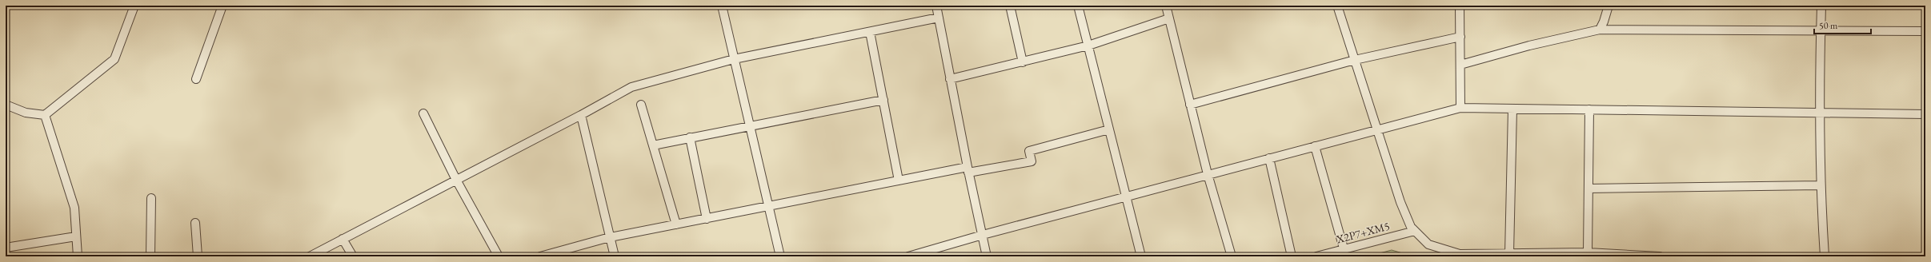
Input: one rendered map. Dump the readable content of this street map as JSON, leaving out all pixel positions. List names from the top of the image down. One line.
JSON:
{"streets":{"street":["X2P7+XM5"]},"scale_bar":"50 m"}
